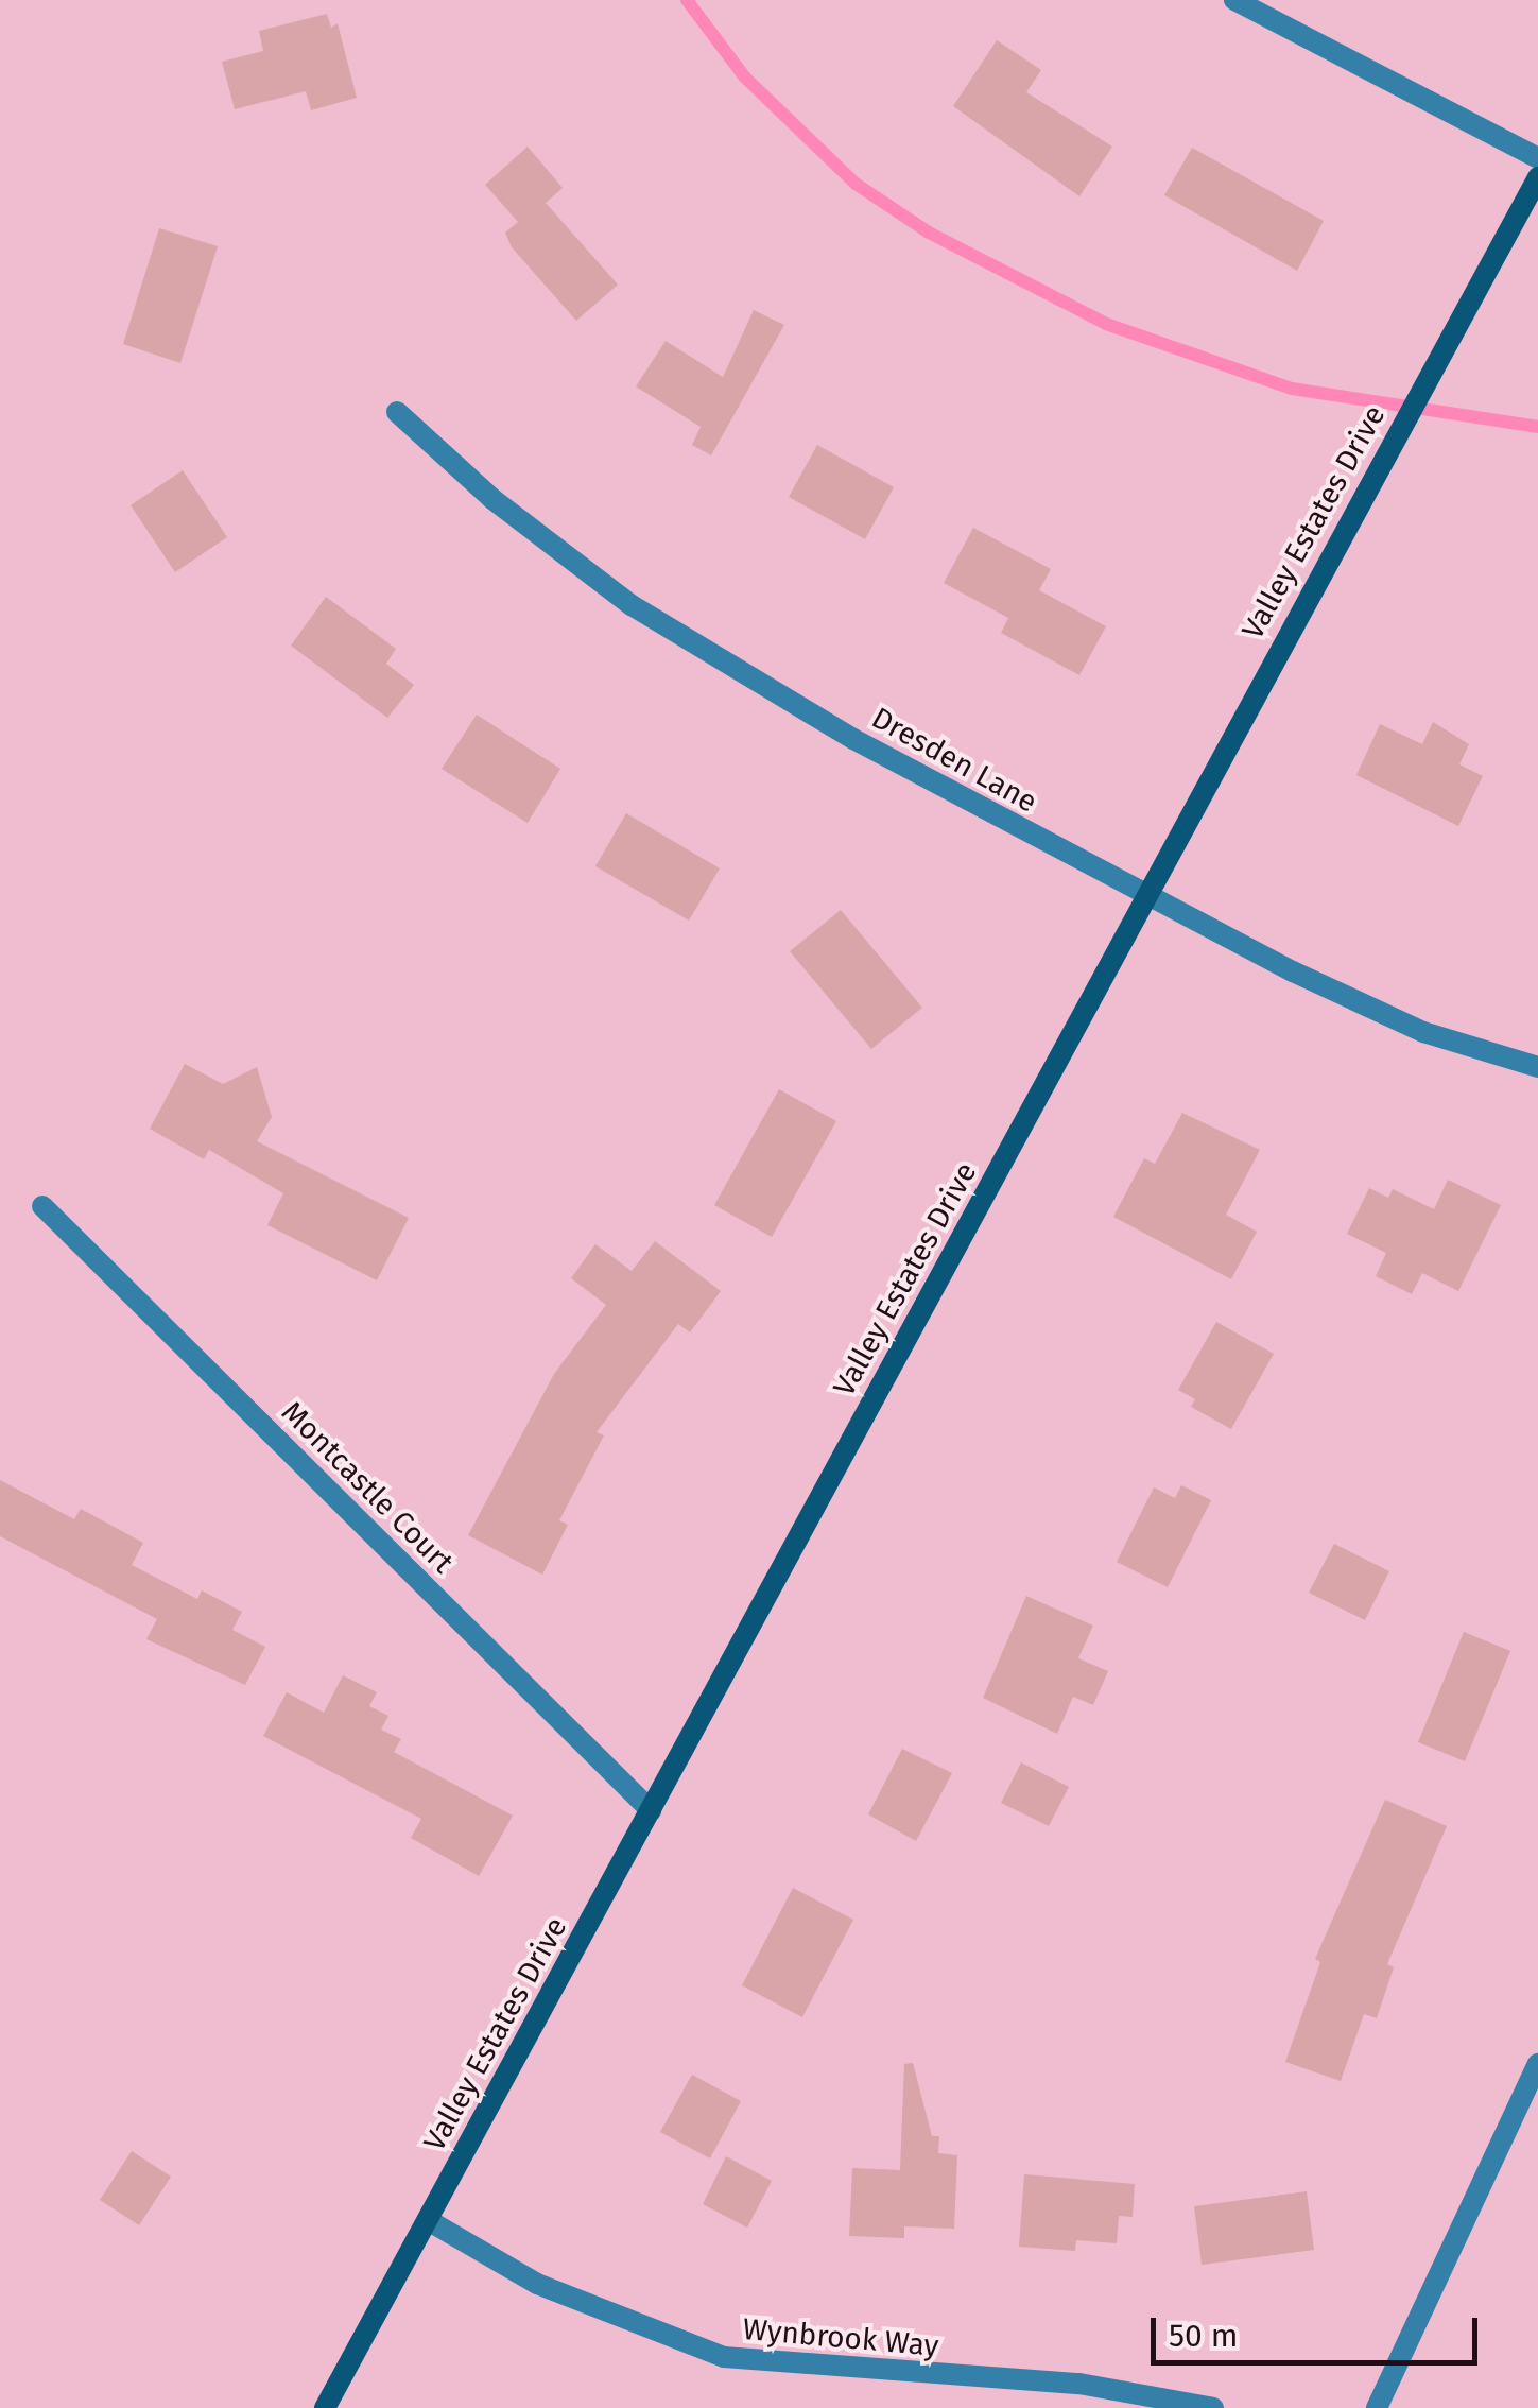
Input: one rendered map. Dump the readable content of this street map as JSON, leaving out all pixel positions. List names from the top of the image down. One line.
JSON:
{"streets":{"street":["Valley Estates Drive","Dresden Lane","Montcastle Court","Wynbrook Way"]},"crossings":[["Valley Estates Drive","Dresden Lane"],["Valley Estates Drive","Montcastle Court"],["Valley Estates Drive","Wynbrook Way"]],"scale_bar":"50 m"}
